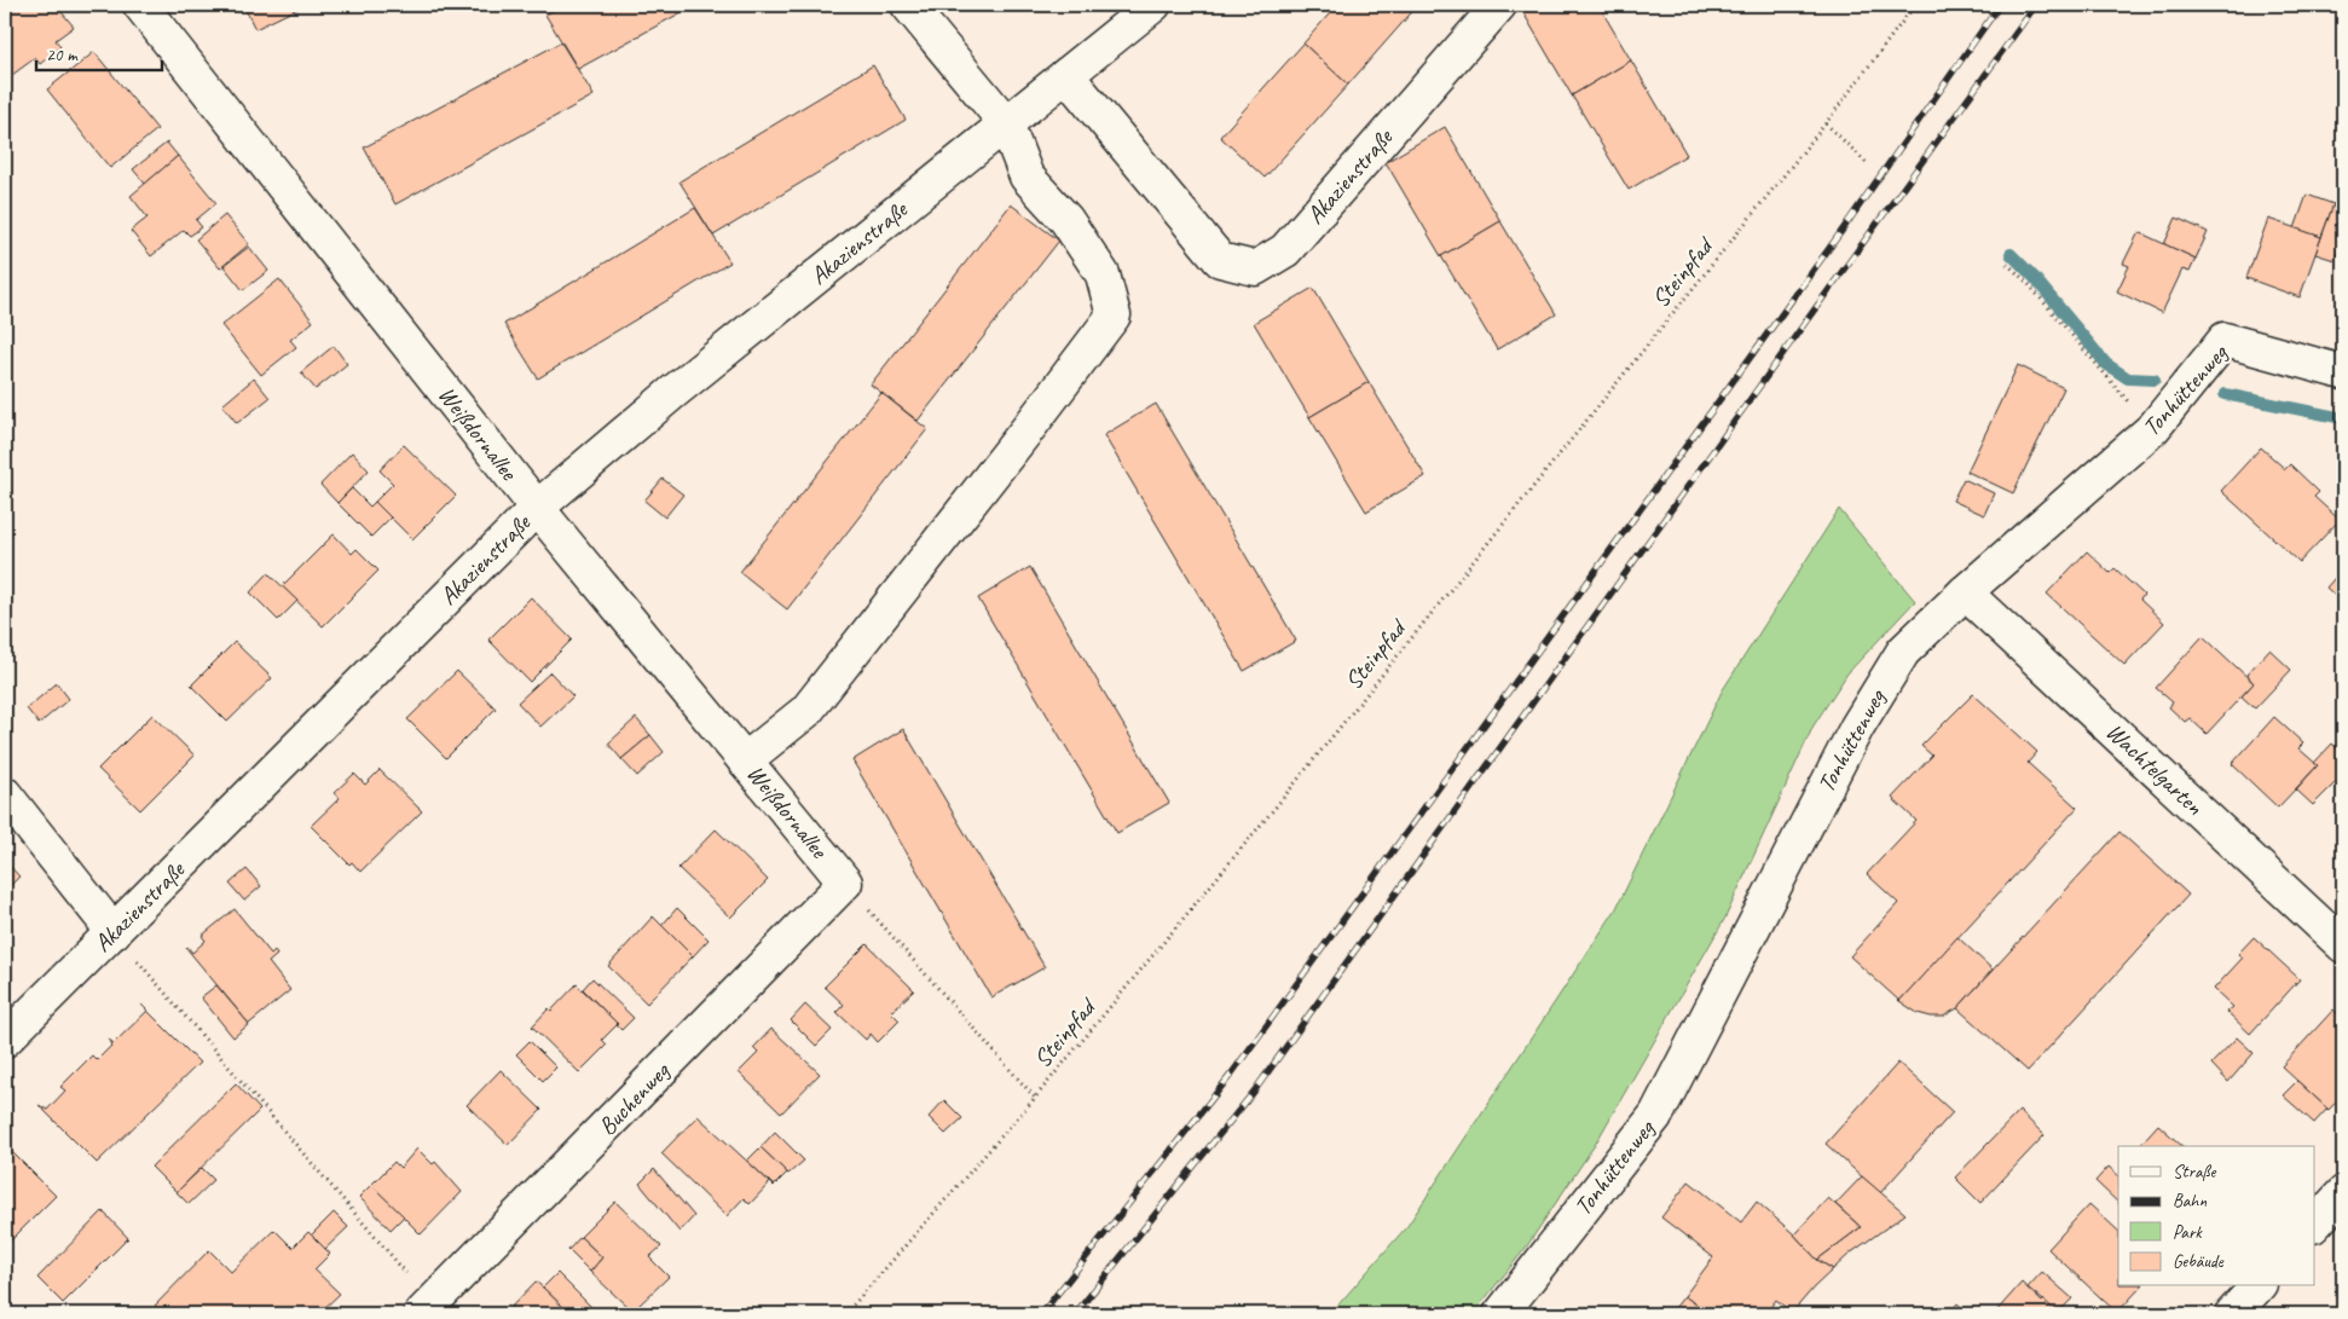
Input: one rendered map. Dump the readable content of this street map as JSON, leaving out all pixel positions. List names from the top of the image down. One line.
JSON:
{"streets":{"street":["Akazienstraße","Tonhüttenweg","Weißdornallee","Wachtelgarten","Buchenweg"],"path":["Steinpfad"]},"crossings":[["Akazienstraße","Weißdornallee"],["Tonhüttenweg","Wachtelgarten"],["Weißdornallee","Buchenweg"]],"legend":["Straße","Bahn","Park","Gebäude"],"scale_bar":"20 m"}
